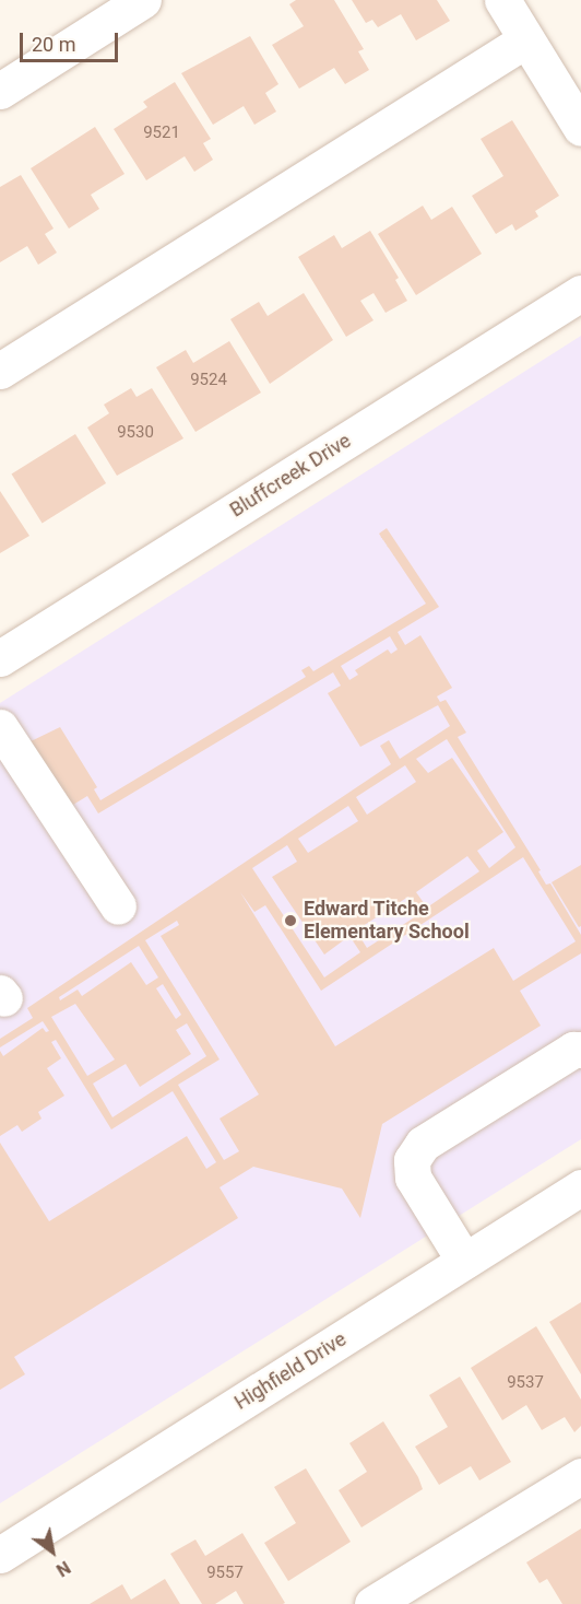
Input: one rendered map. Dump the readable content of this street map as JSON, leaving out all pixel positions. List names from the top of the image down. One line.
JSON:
{"streets":{"street":["Bluffcreek Drive","Highfield Drive"]},"places":["Edward Titche Elementary School"],"house_numbers":["9521","9524","9530","9537","9557"],"scale_bar":"20 m","north":"bottom right"}
